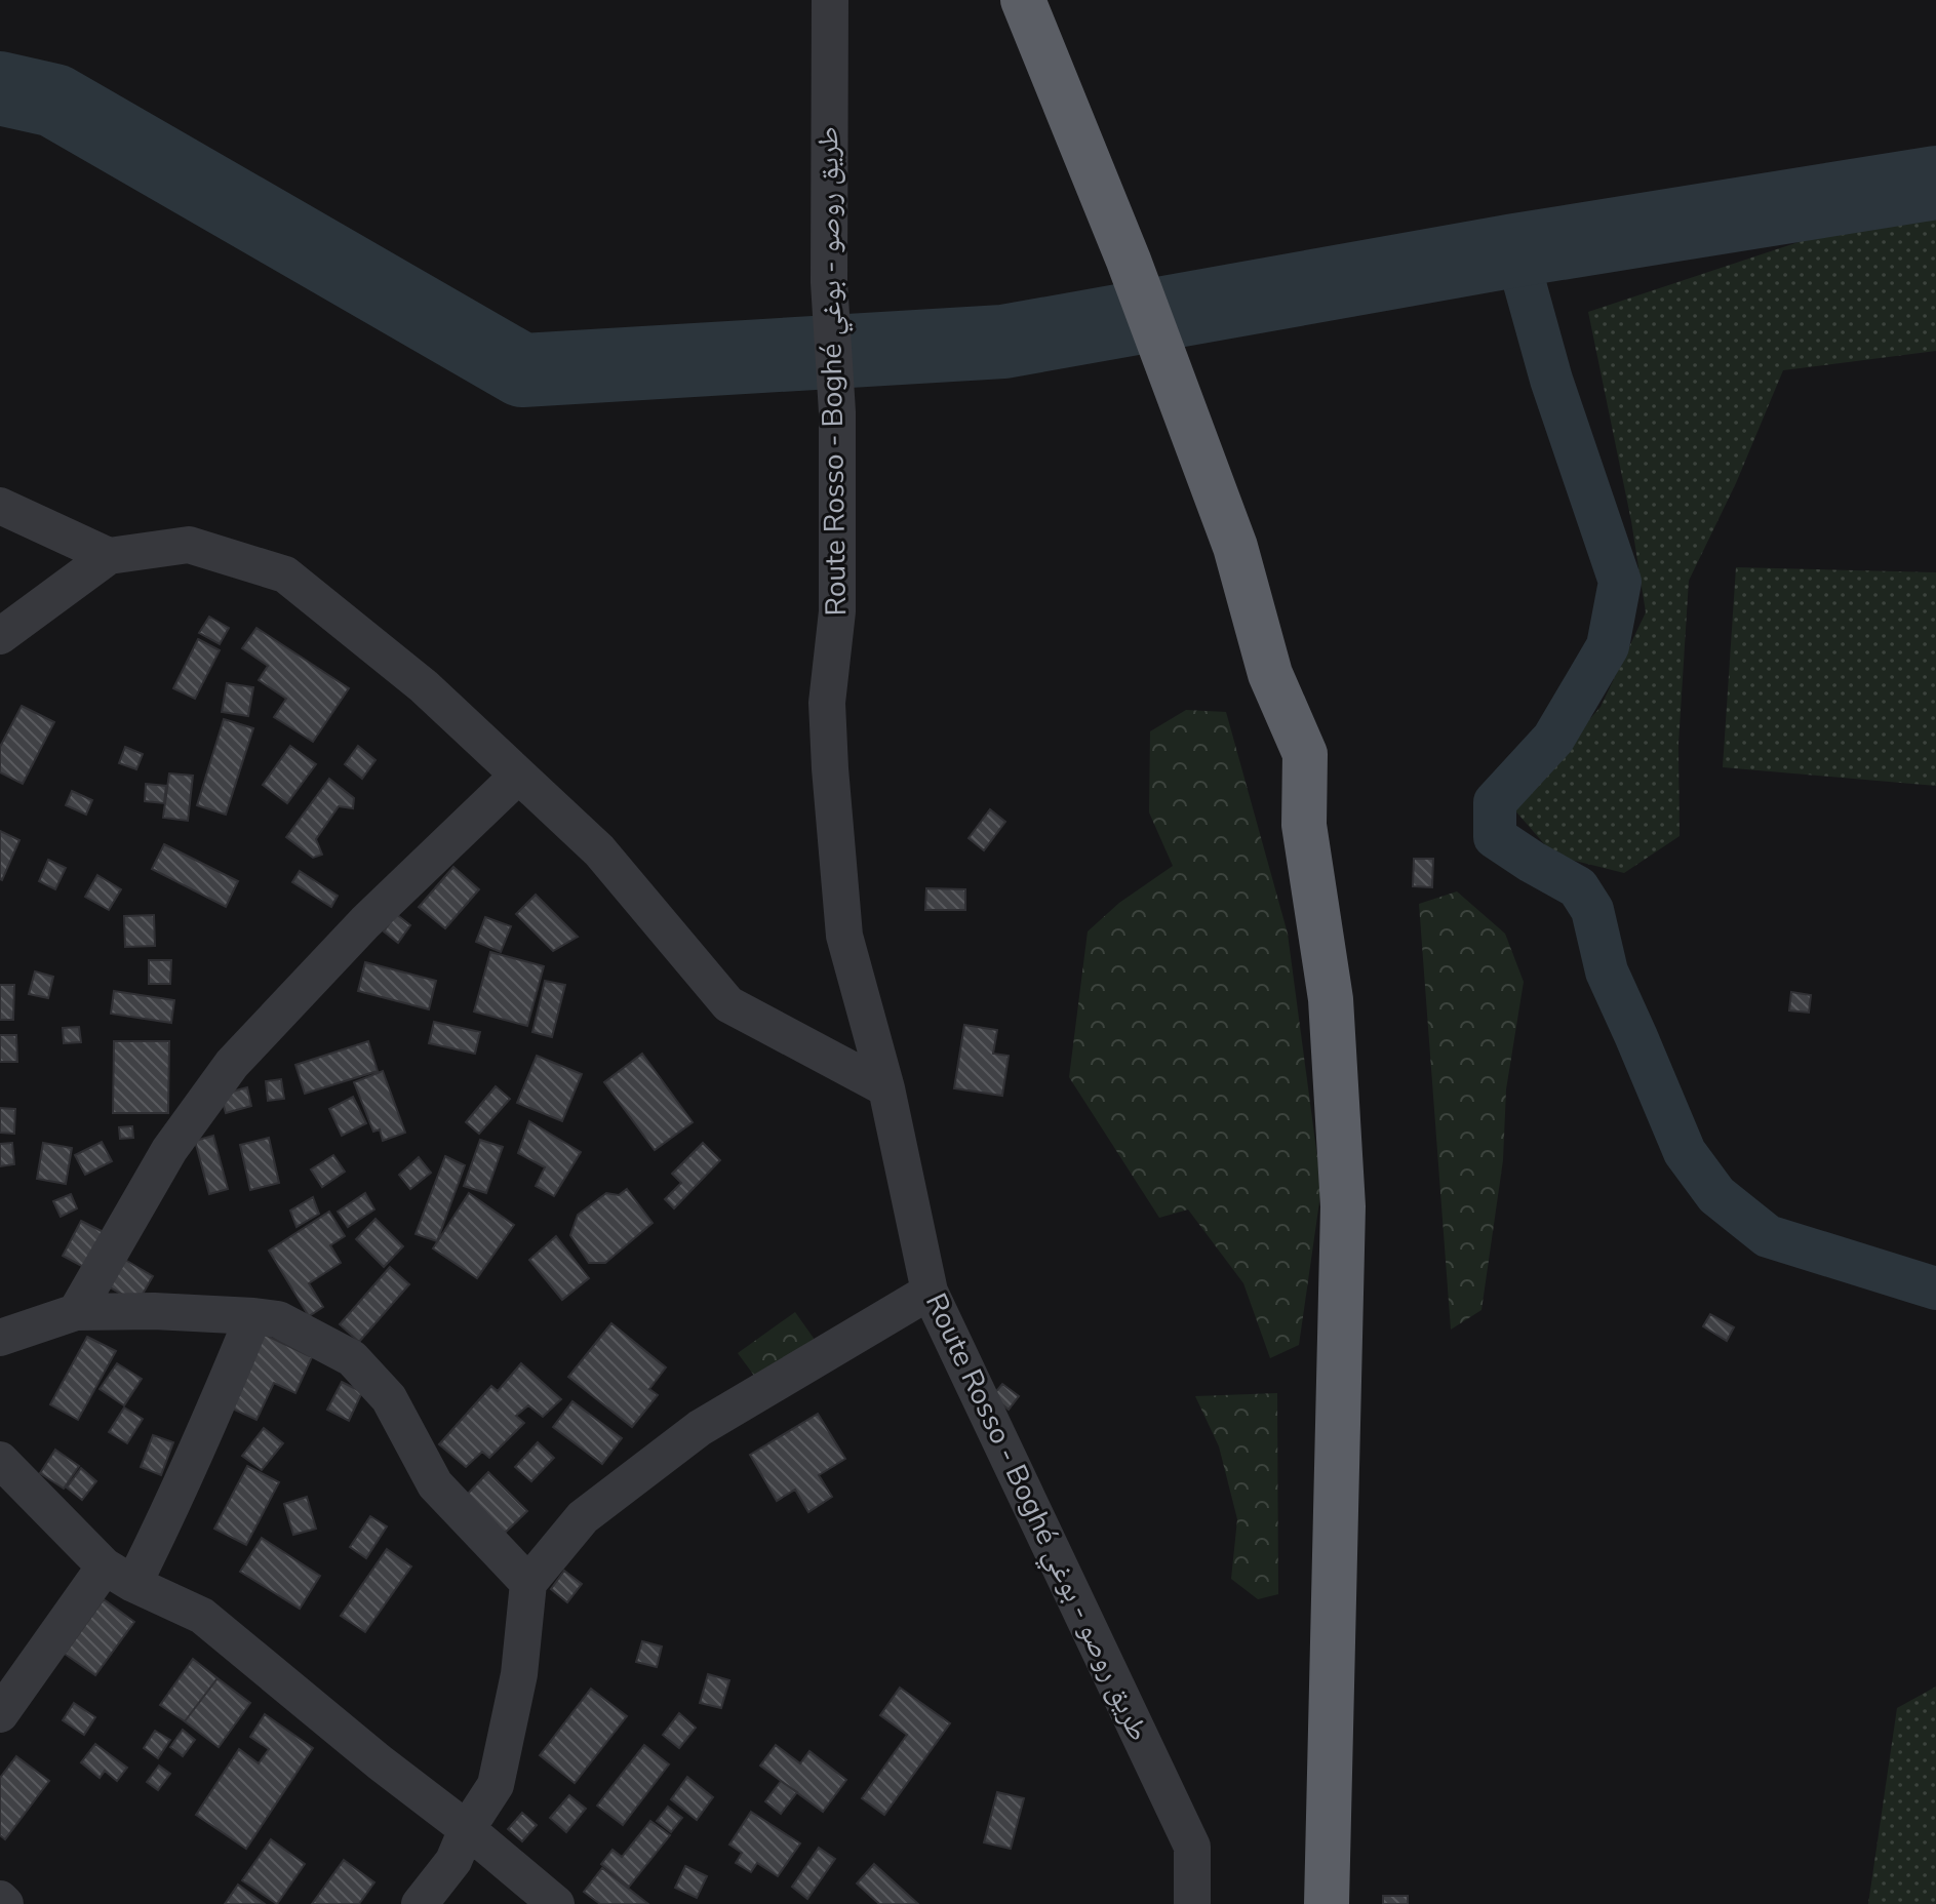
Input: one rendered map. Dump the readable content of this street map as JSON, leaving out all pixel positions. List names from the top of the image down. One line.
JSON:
{"streets":{"street":["Route Rosso - Boghé طريق روصو - بوغي"]}}
